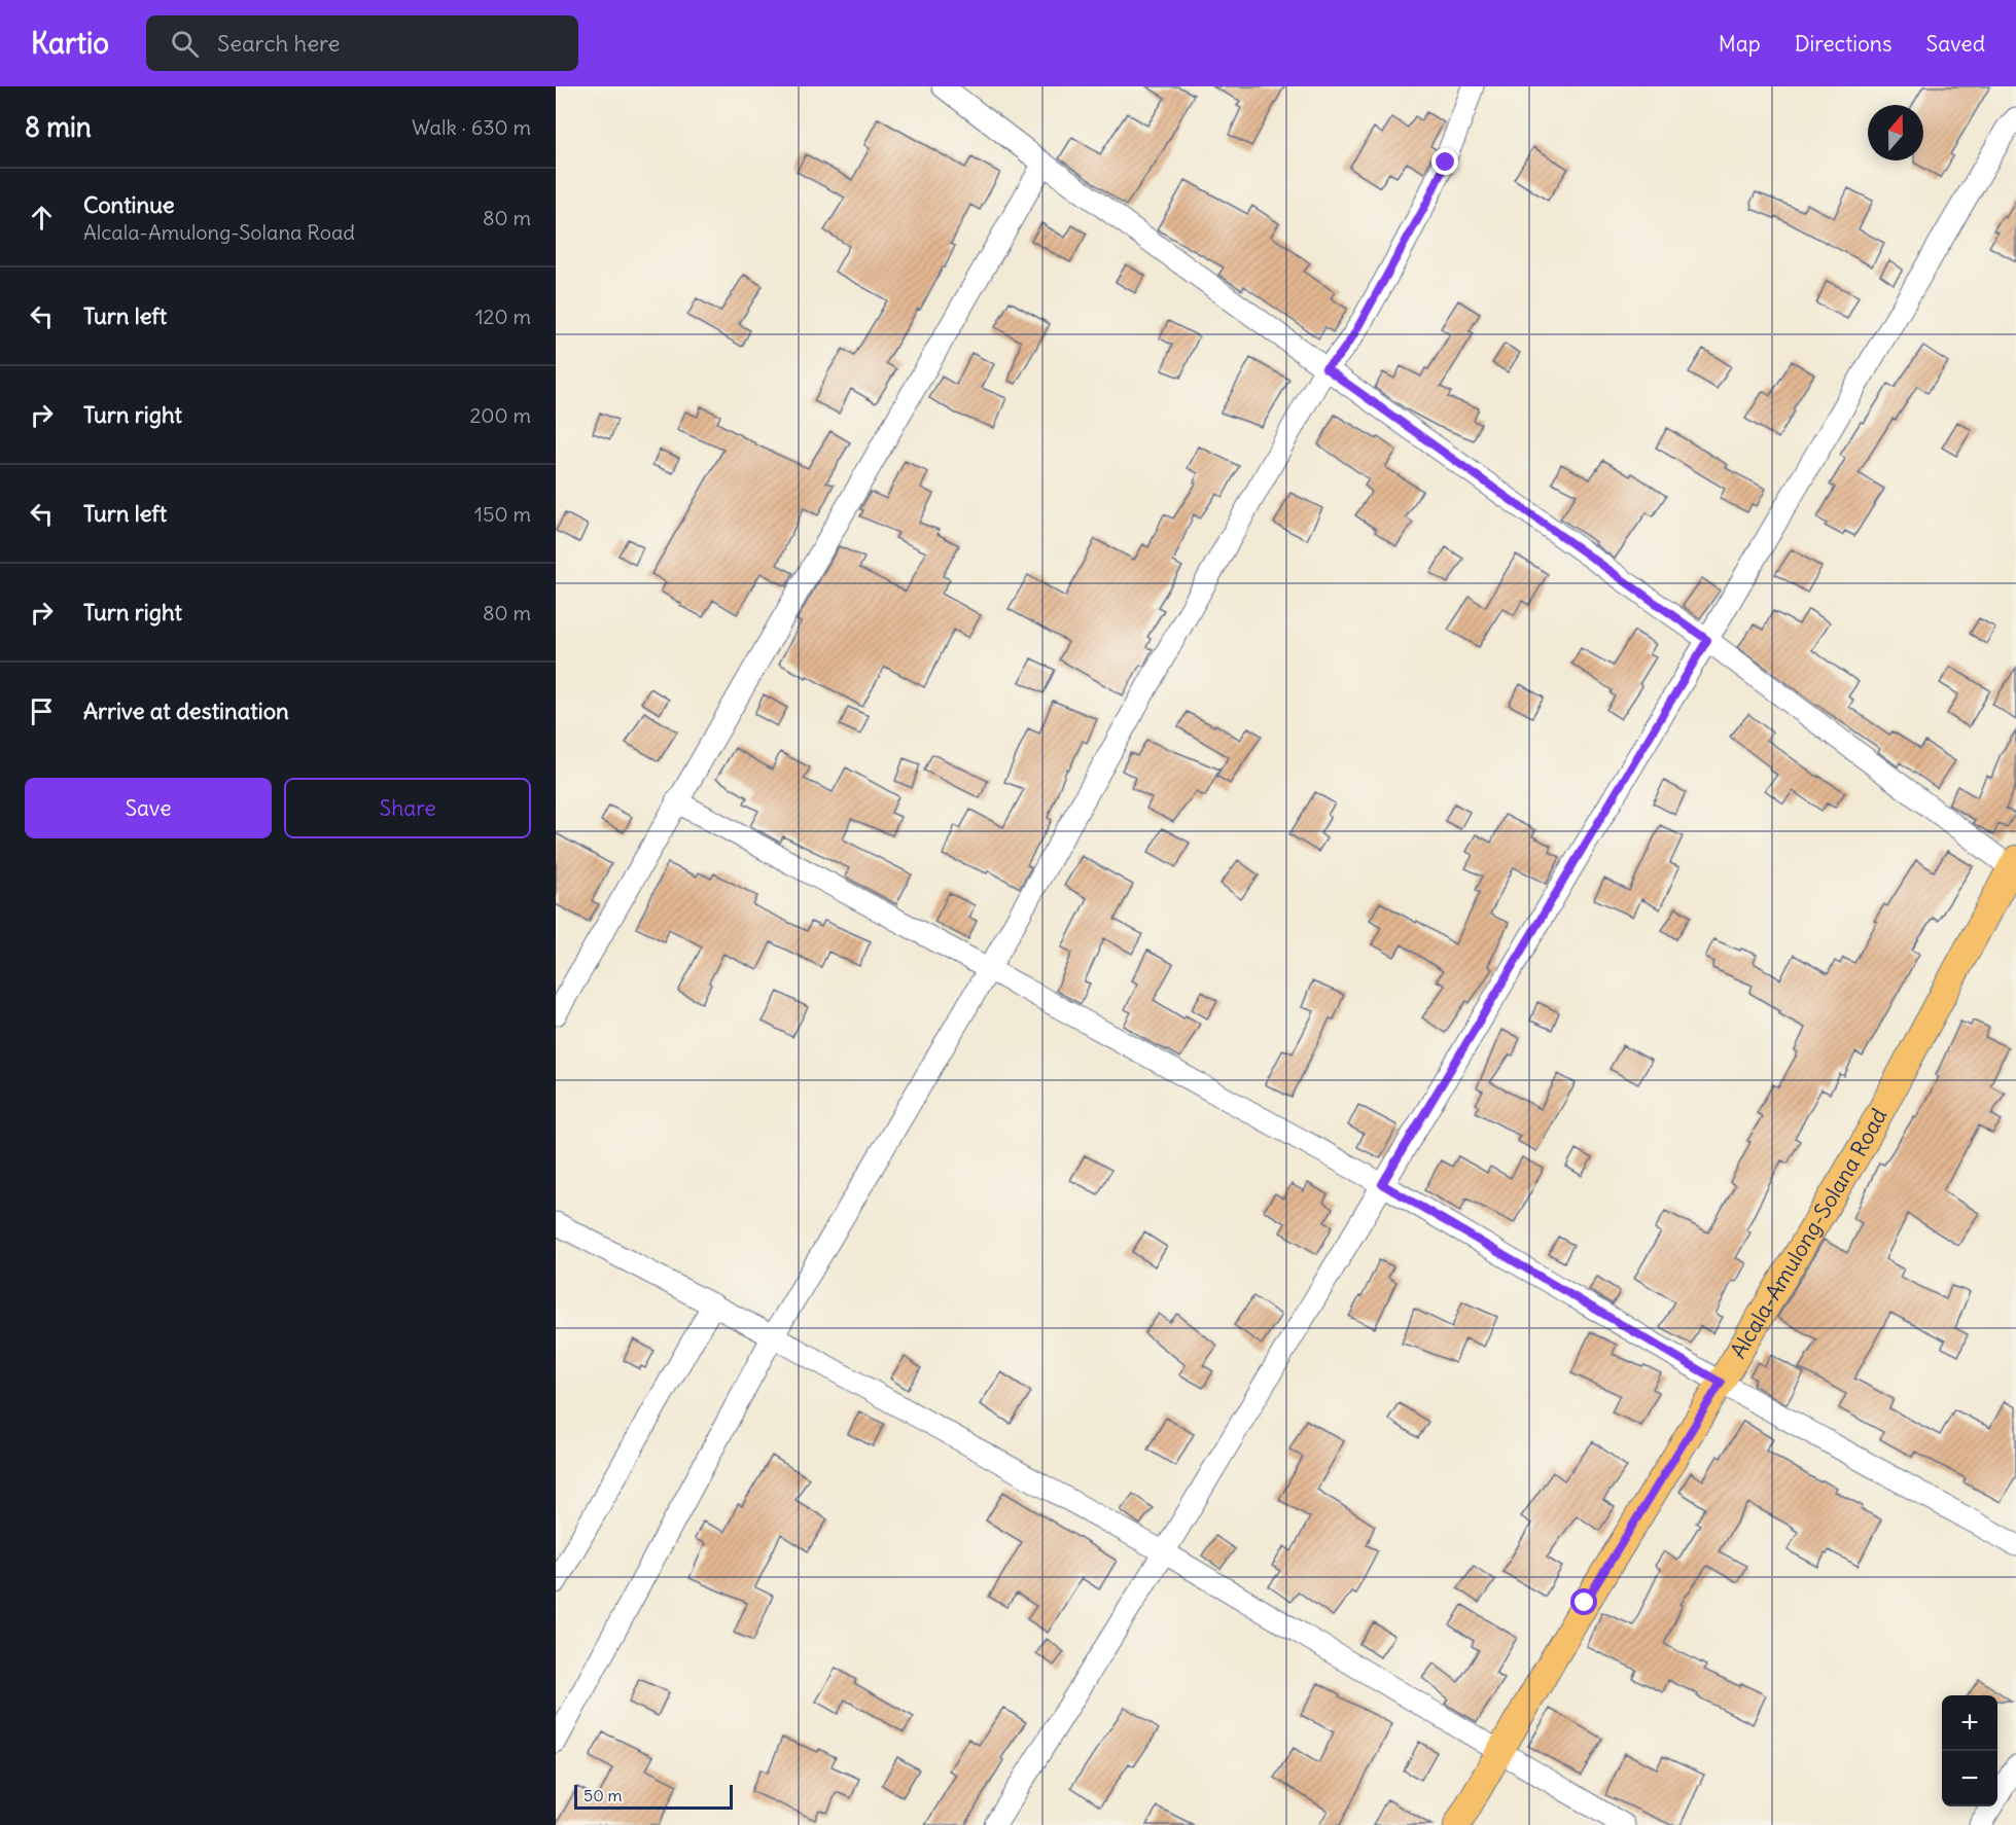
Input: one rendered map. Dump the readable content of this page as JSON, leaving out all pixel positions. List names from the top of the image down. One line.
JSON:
{"streets":{"main road":["Alcala-Amulong-Solana Road"]},"scale_bar":"50 m","north":"top","page":{"header":"Kartio","search":"Search here","nav":["Map","Directions","Saved"],"heading":["8 min","Walk · 630 m"],"list":[["Continue","Alcala-Amulong-Solana Road","80 m"],["Turn left","120 m"],["Turn right","200 m"],["Turn left","150 m"],["Turn right","80 m"],"Arrive at destination"],"buttons":["Save","Share"],"map_buttons":["+","−"],"scale":"50 m"}}
